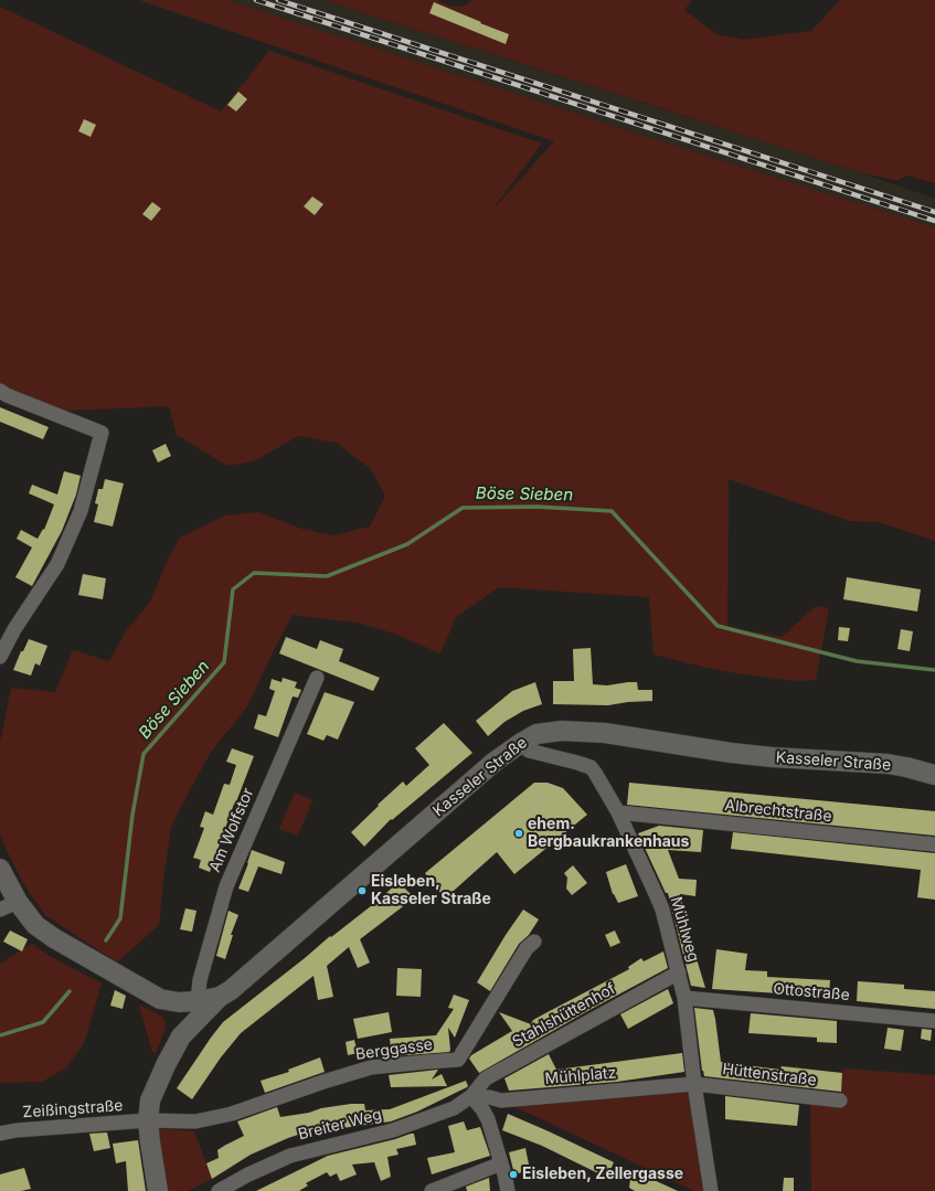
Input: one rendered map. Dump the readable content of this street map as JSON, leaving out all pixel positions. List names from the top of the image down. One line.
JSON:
{"streets":{"main road":["Kasseler Straße"],"street":["Albrechtstraße","Am Wolfstor","Mühlweg","Ottostraße","Stahlshüttenhof","Berggasse","Hüttenstraße","Mühlplatz","Zeißingstraße","Breiter Weg"]},"crossings":[["Kasseler Straße","Am Wolfstor"],["Kasseler Straße","Mühlweg"],["Kasseler Straße","Berggasse"],["Kasseler Straße","Zeißingstraße"],["Albrechtstraße","Mühlweg"],["Mühlweg","Ottostraße"],["Mühlweg","Stahlshüttenhof"],["Mühlweg","Hüttenstraße"],["Mühlweg","Mühlplatz"],["Stahlshüttenhof","Mühlplatz"],["Stahlshüttenhof","Breiter Weg"],["Berggasse","Zeißingstraße"],["Hüttenstraße","Mühlplatz"],["Mühlplatz","Breiter Weg"]],"water":["Böse Sieben"],"places":["ehem. Bergbaukrankenhaus","Eisleben, Kasseler Straße","Eisleben, Zellergasse"]}
